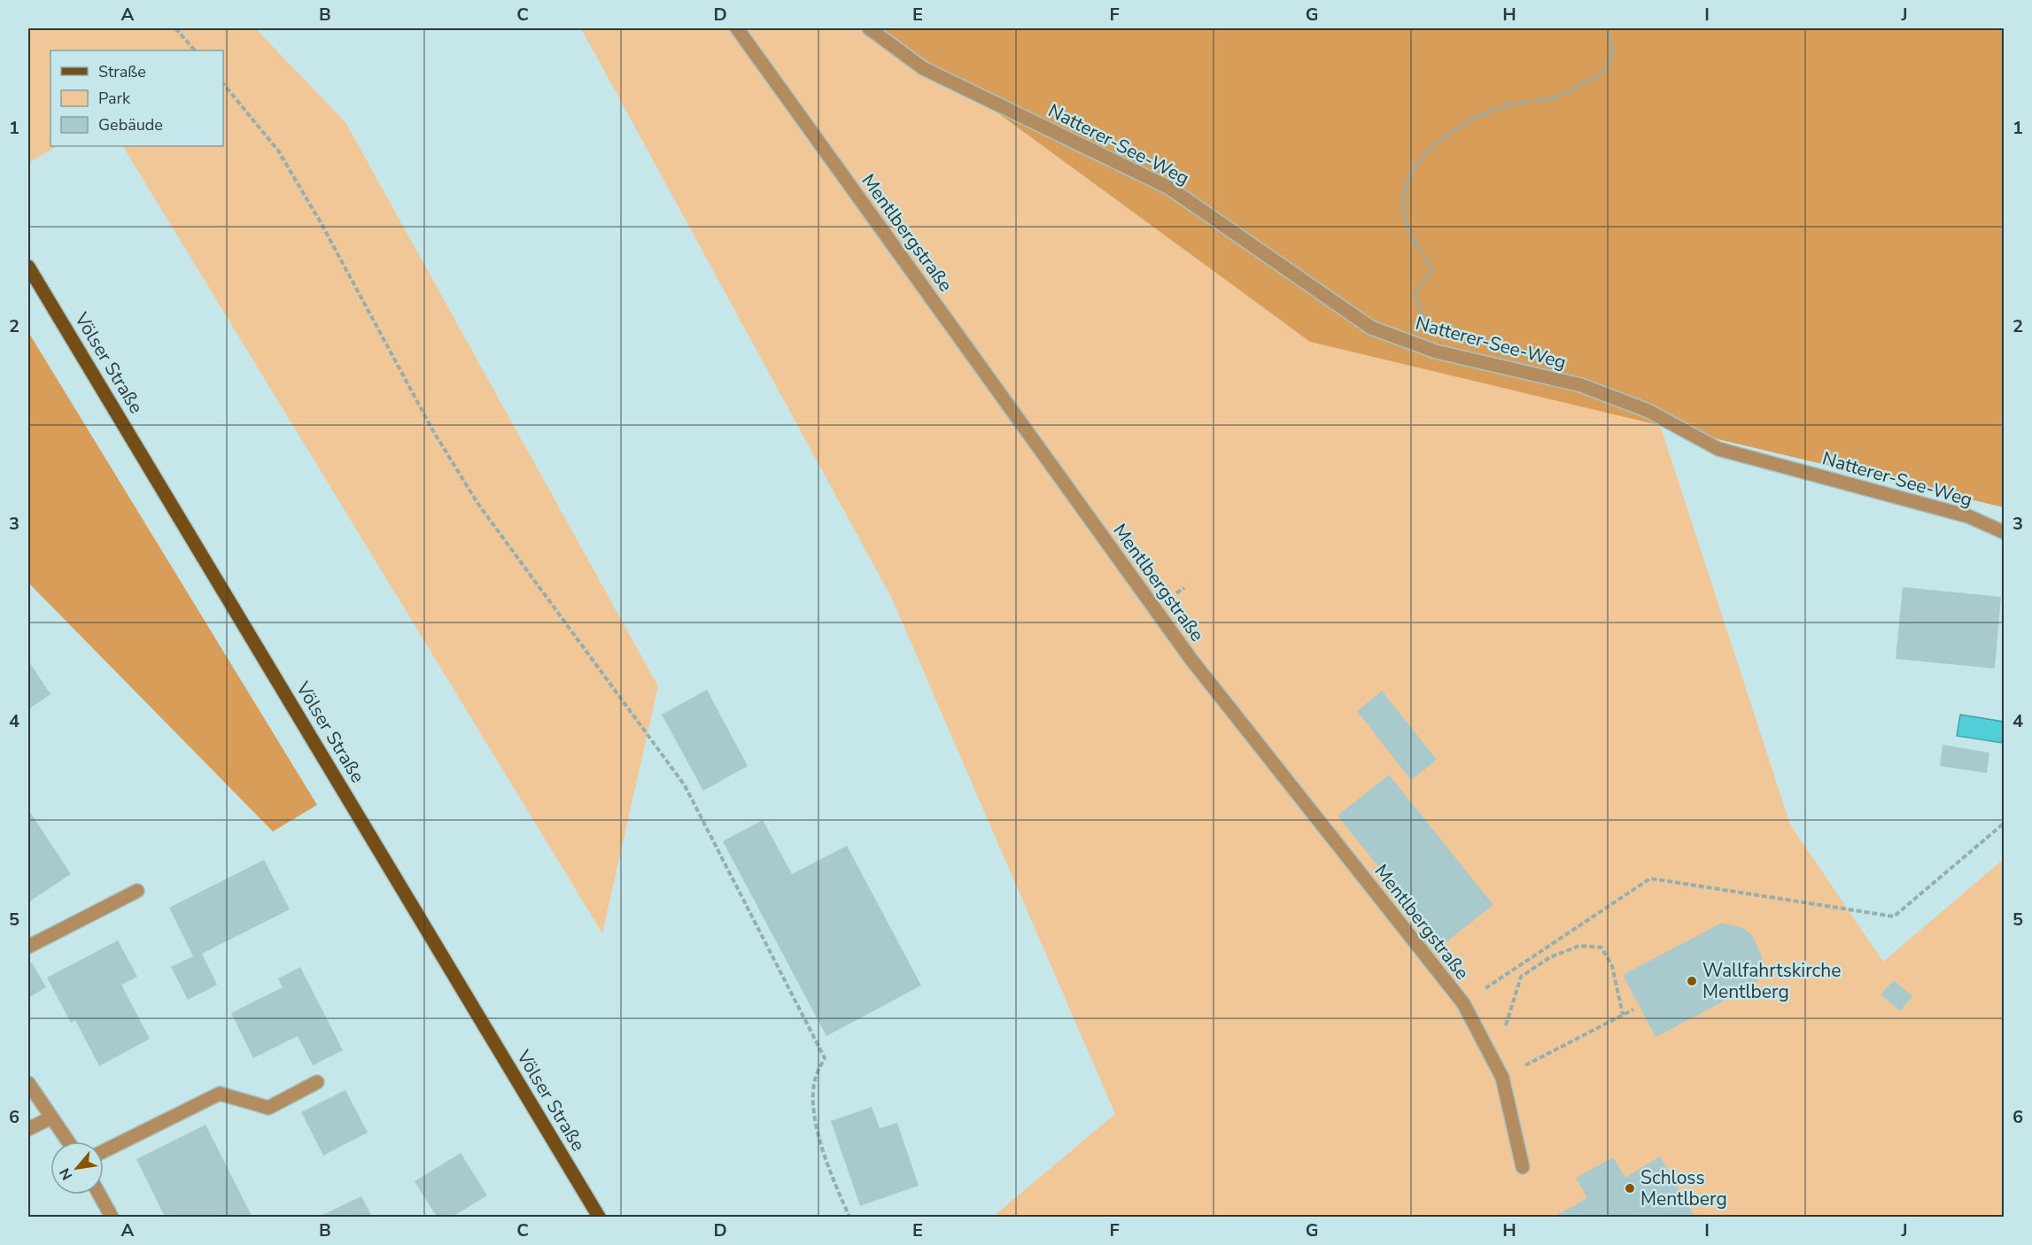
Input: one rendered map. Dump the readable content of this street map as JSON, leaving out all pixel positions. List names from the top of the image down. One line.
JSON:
{"streets":{"main road":["Völser Straße"],"street":["Natterer-See-Weg","Mentlbergstraße"]},"places":["Wallfahrtskirche Mentlberg","Schloss Mentlberg"],"legend":["Straße","Park","Gebäude"],"north":"bottom left","grid":{"columns":["A","B","C","D","E","F","G","H","I","J"],"rows":["1","2","3","4","5","6"]}}
